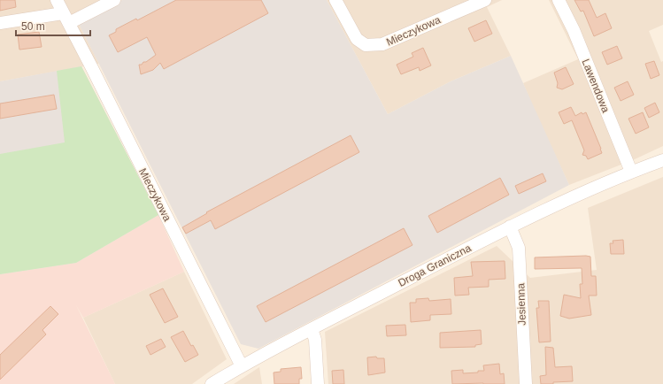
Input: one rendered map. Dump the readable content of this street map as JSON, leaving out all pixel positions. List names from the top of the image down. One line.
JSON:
{"streets":{"street":["Mieczykowa","Lawendowa","Droga Graniczna","Jesienna"]},"crossings":[["Mieczykowa","Droga Graniczna"],["Lawendowa","Droga Graniczna"],["Droga Graniczna","Jesienna"]],"scale_bar":"50 m"}
